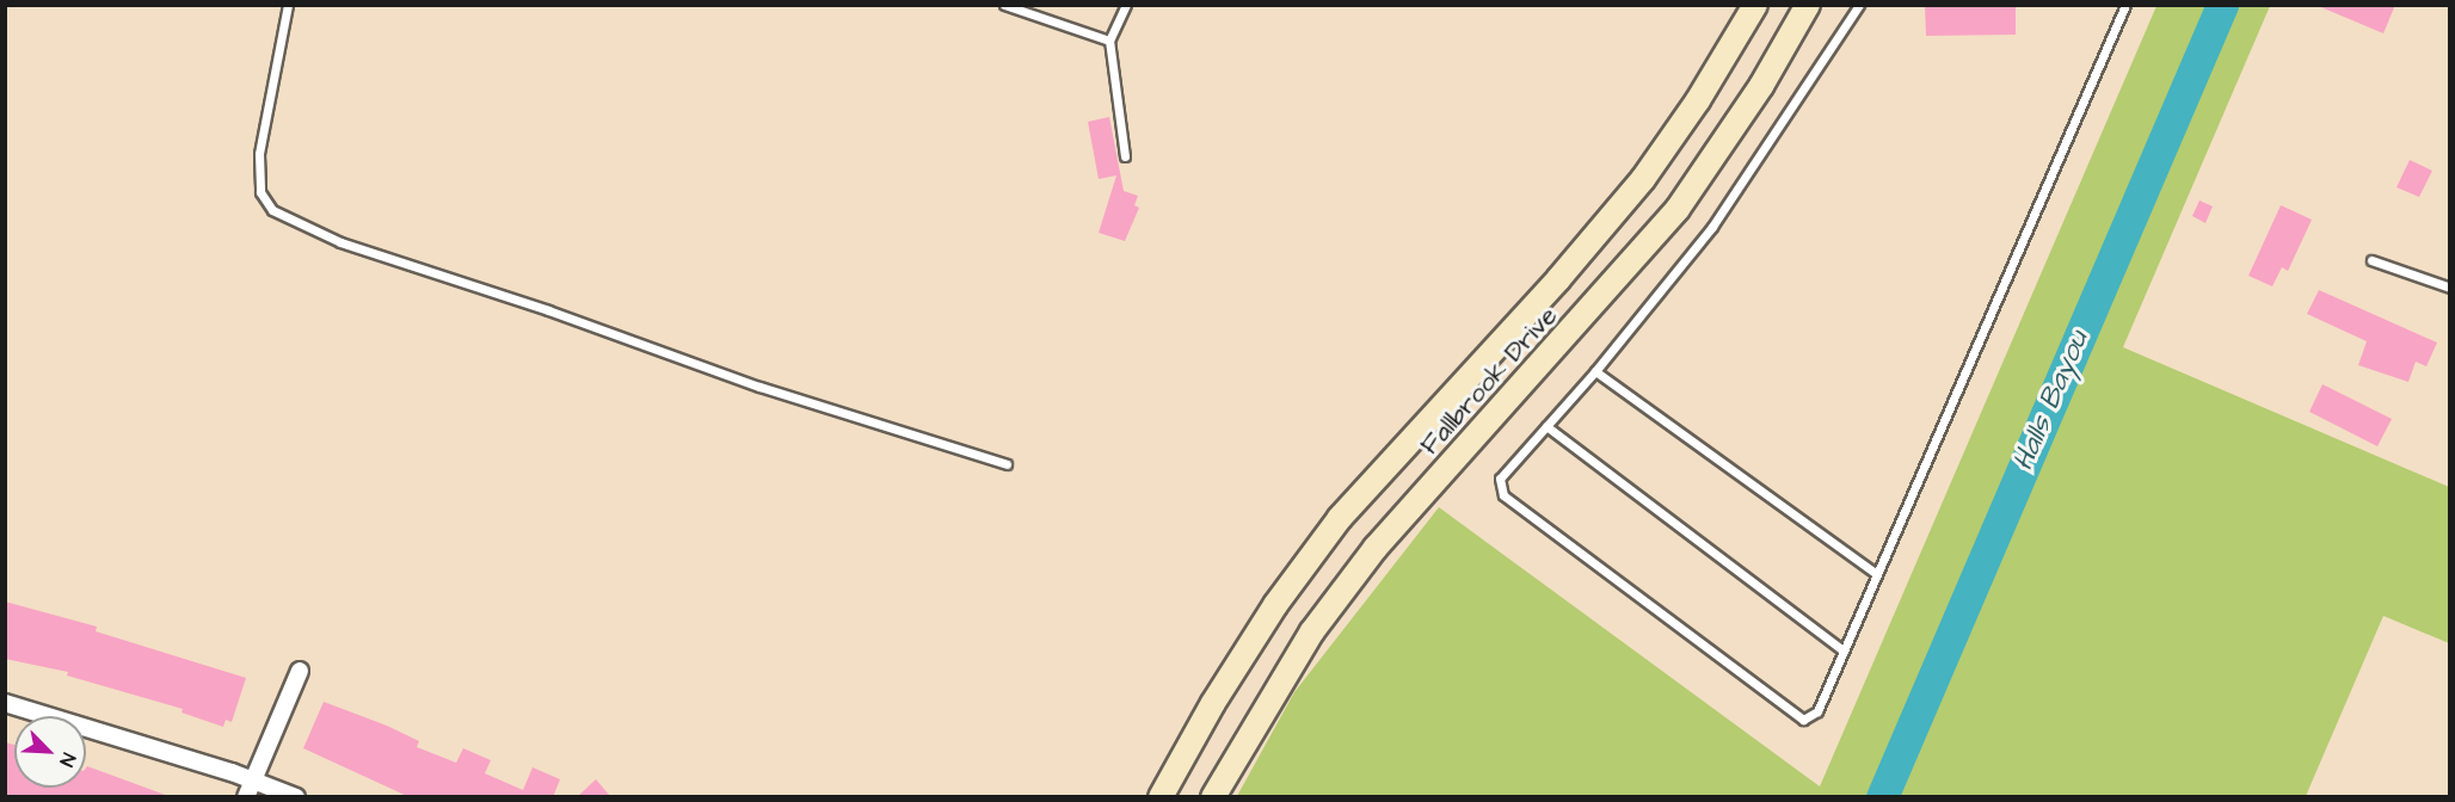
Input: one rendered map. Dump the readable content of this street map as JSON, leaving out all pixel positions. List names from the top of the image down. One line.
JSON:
{"streets":{"main road":["Fallbrook Drive"]},"water":["Halls Bayou"],"north":"bottom right"}
